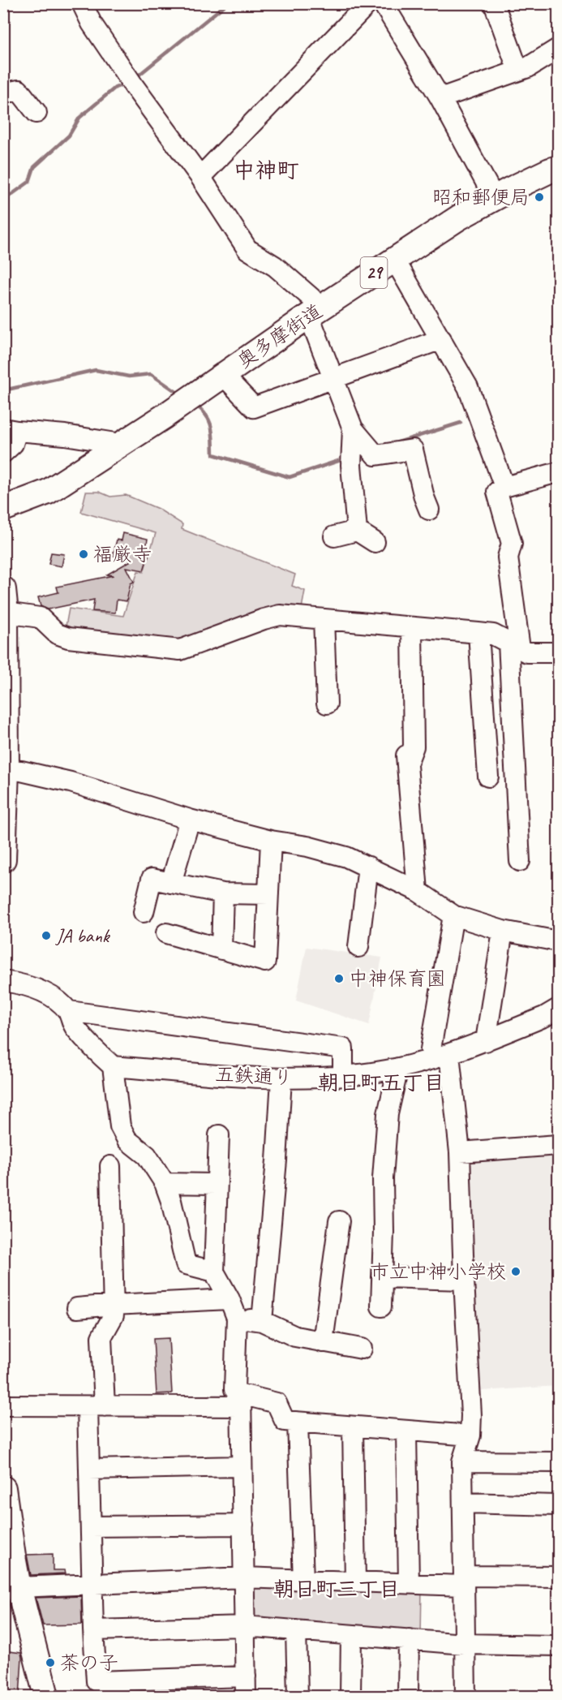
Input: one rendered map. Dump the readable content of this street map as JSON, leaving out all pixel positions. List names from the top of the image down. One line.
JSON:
{"streets":{"main road":["29","奥多摩街道"],"street":["五鉄通り"]},"districts":["中神町","朝日町五丁目","朝日町三丁目"],"places":["昭和郵便局","福厳寺","JA bank","中神保育園","市立中神小学校","茶の子"]}
